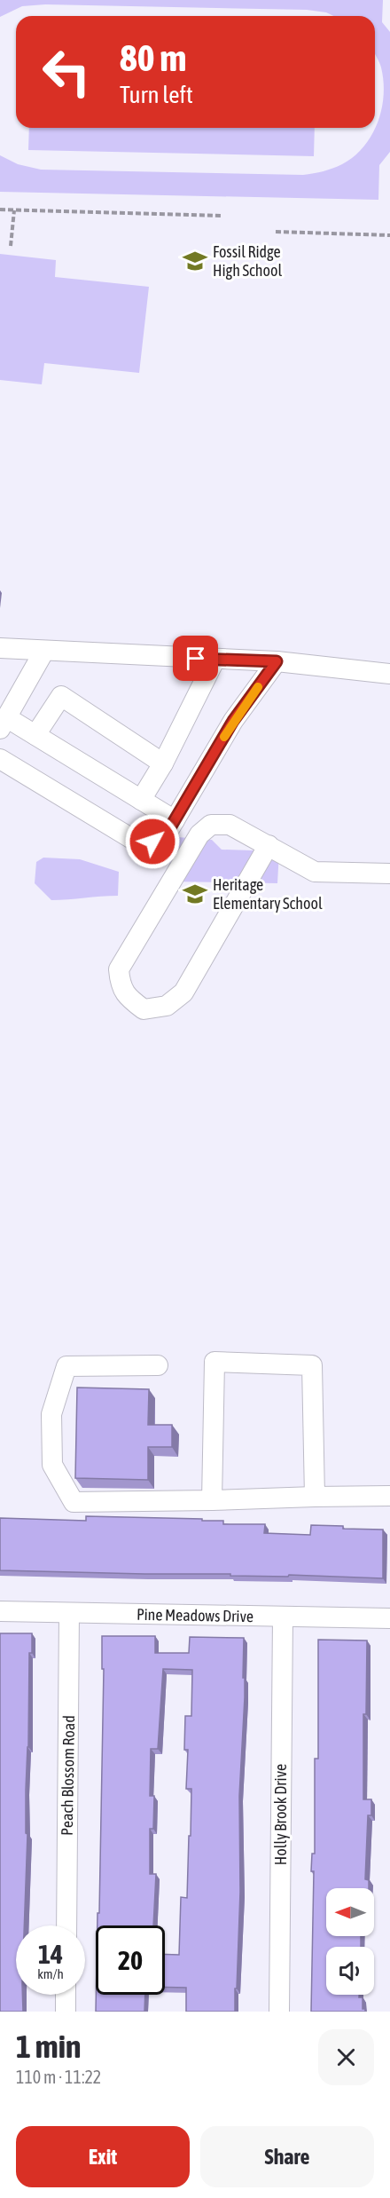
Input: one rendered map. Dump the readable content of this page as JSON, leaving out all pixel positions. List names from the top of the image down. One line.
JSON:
{"streets":{"street":["Pine Meadows Drive","Peach Blossom Road","Holly Brook Drive"]},"crossings":[["Pine Meadows Drive","Peach Blossom Road"],["Pine Meadows Drive","Holly Brook Drive"]],"places":{"school or university":["Fossil Ridge High School","Heritage Elementary School"]},"north":"left","page":{"turn":["80 m","Turn left"],"speed":"14 km/h","limit":"20","heading":["1 min","110 m · 11:22"],"buttons":["Exit","Share"]}}
